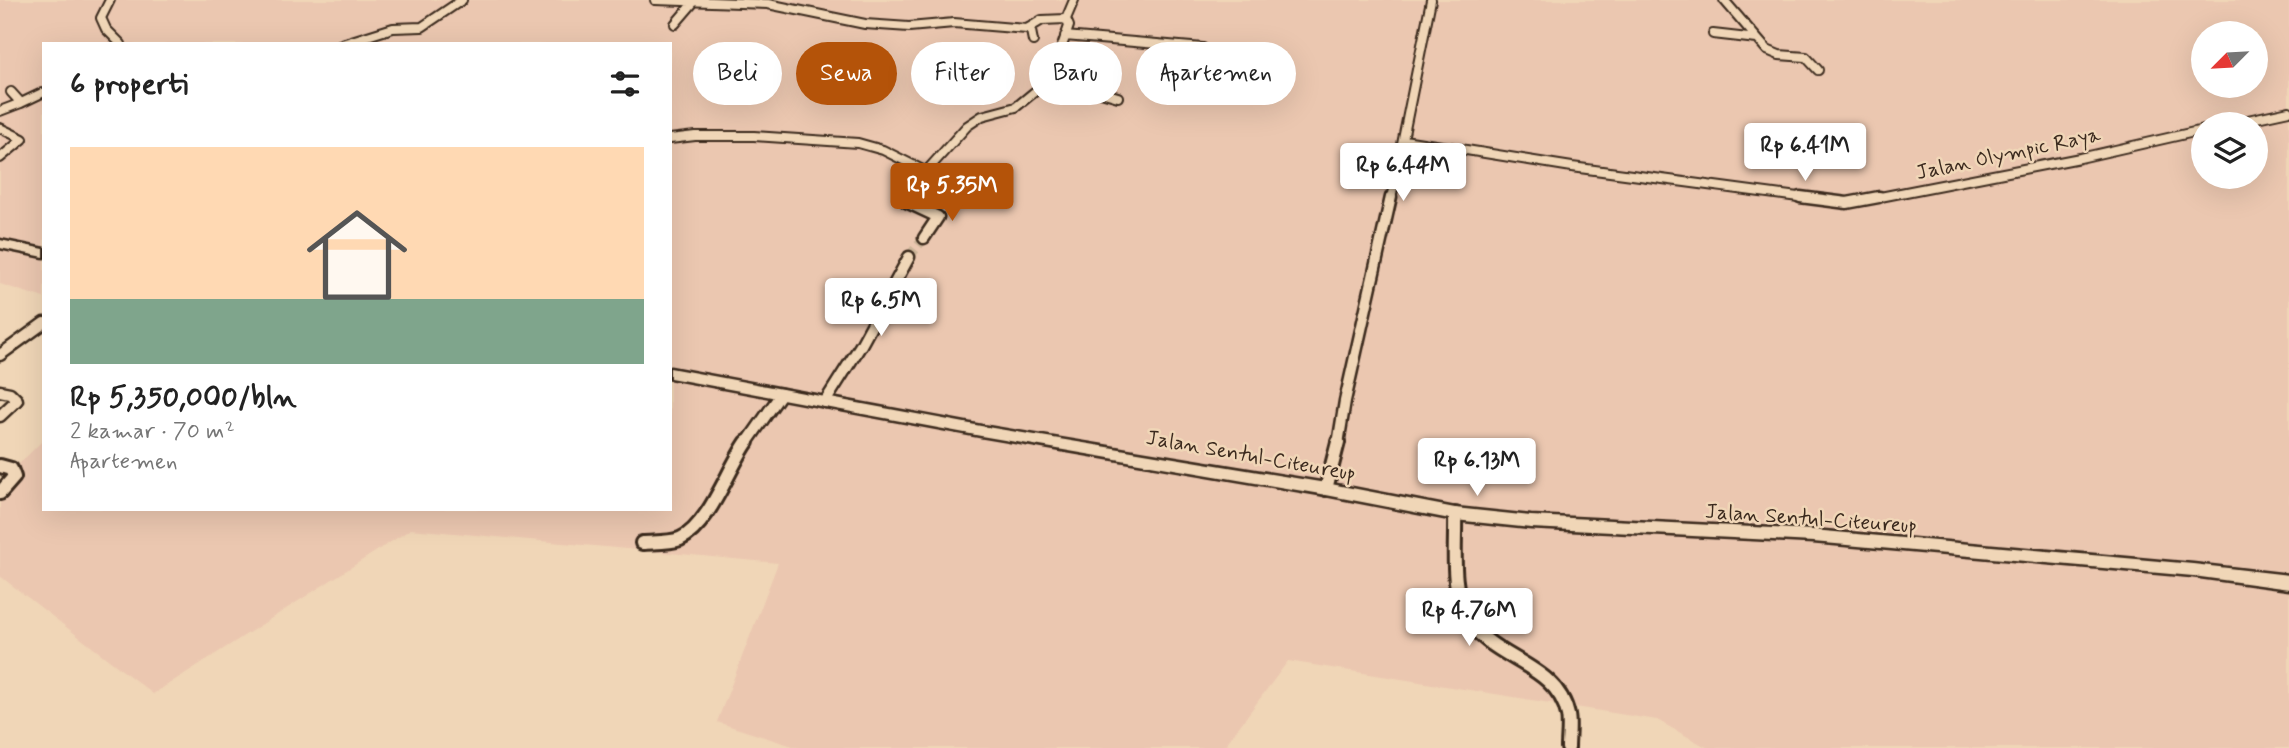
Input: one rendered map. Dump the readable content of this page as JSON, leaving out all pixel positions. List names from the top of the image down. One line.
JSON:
{"streets":{"street":["Jalan Olympic Raya","Jalan Sentul-Citeureup"]},"north":"bottom left","page":{"chip":["Beli","Sewa","Filter","Baru","Apartemen"],"heading":"6 properti","price":["Rp 6.41M","Rp 6.44M","Rp 5.35M","Rp 6.5M","Rp 6.13M","Rp 4.76M"],"list":[{"name":"Rp 5,350,000/bln","note":"2 kamar · 70 m² · Apartemen"}]}}
